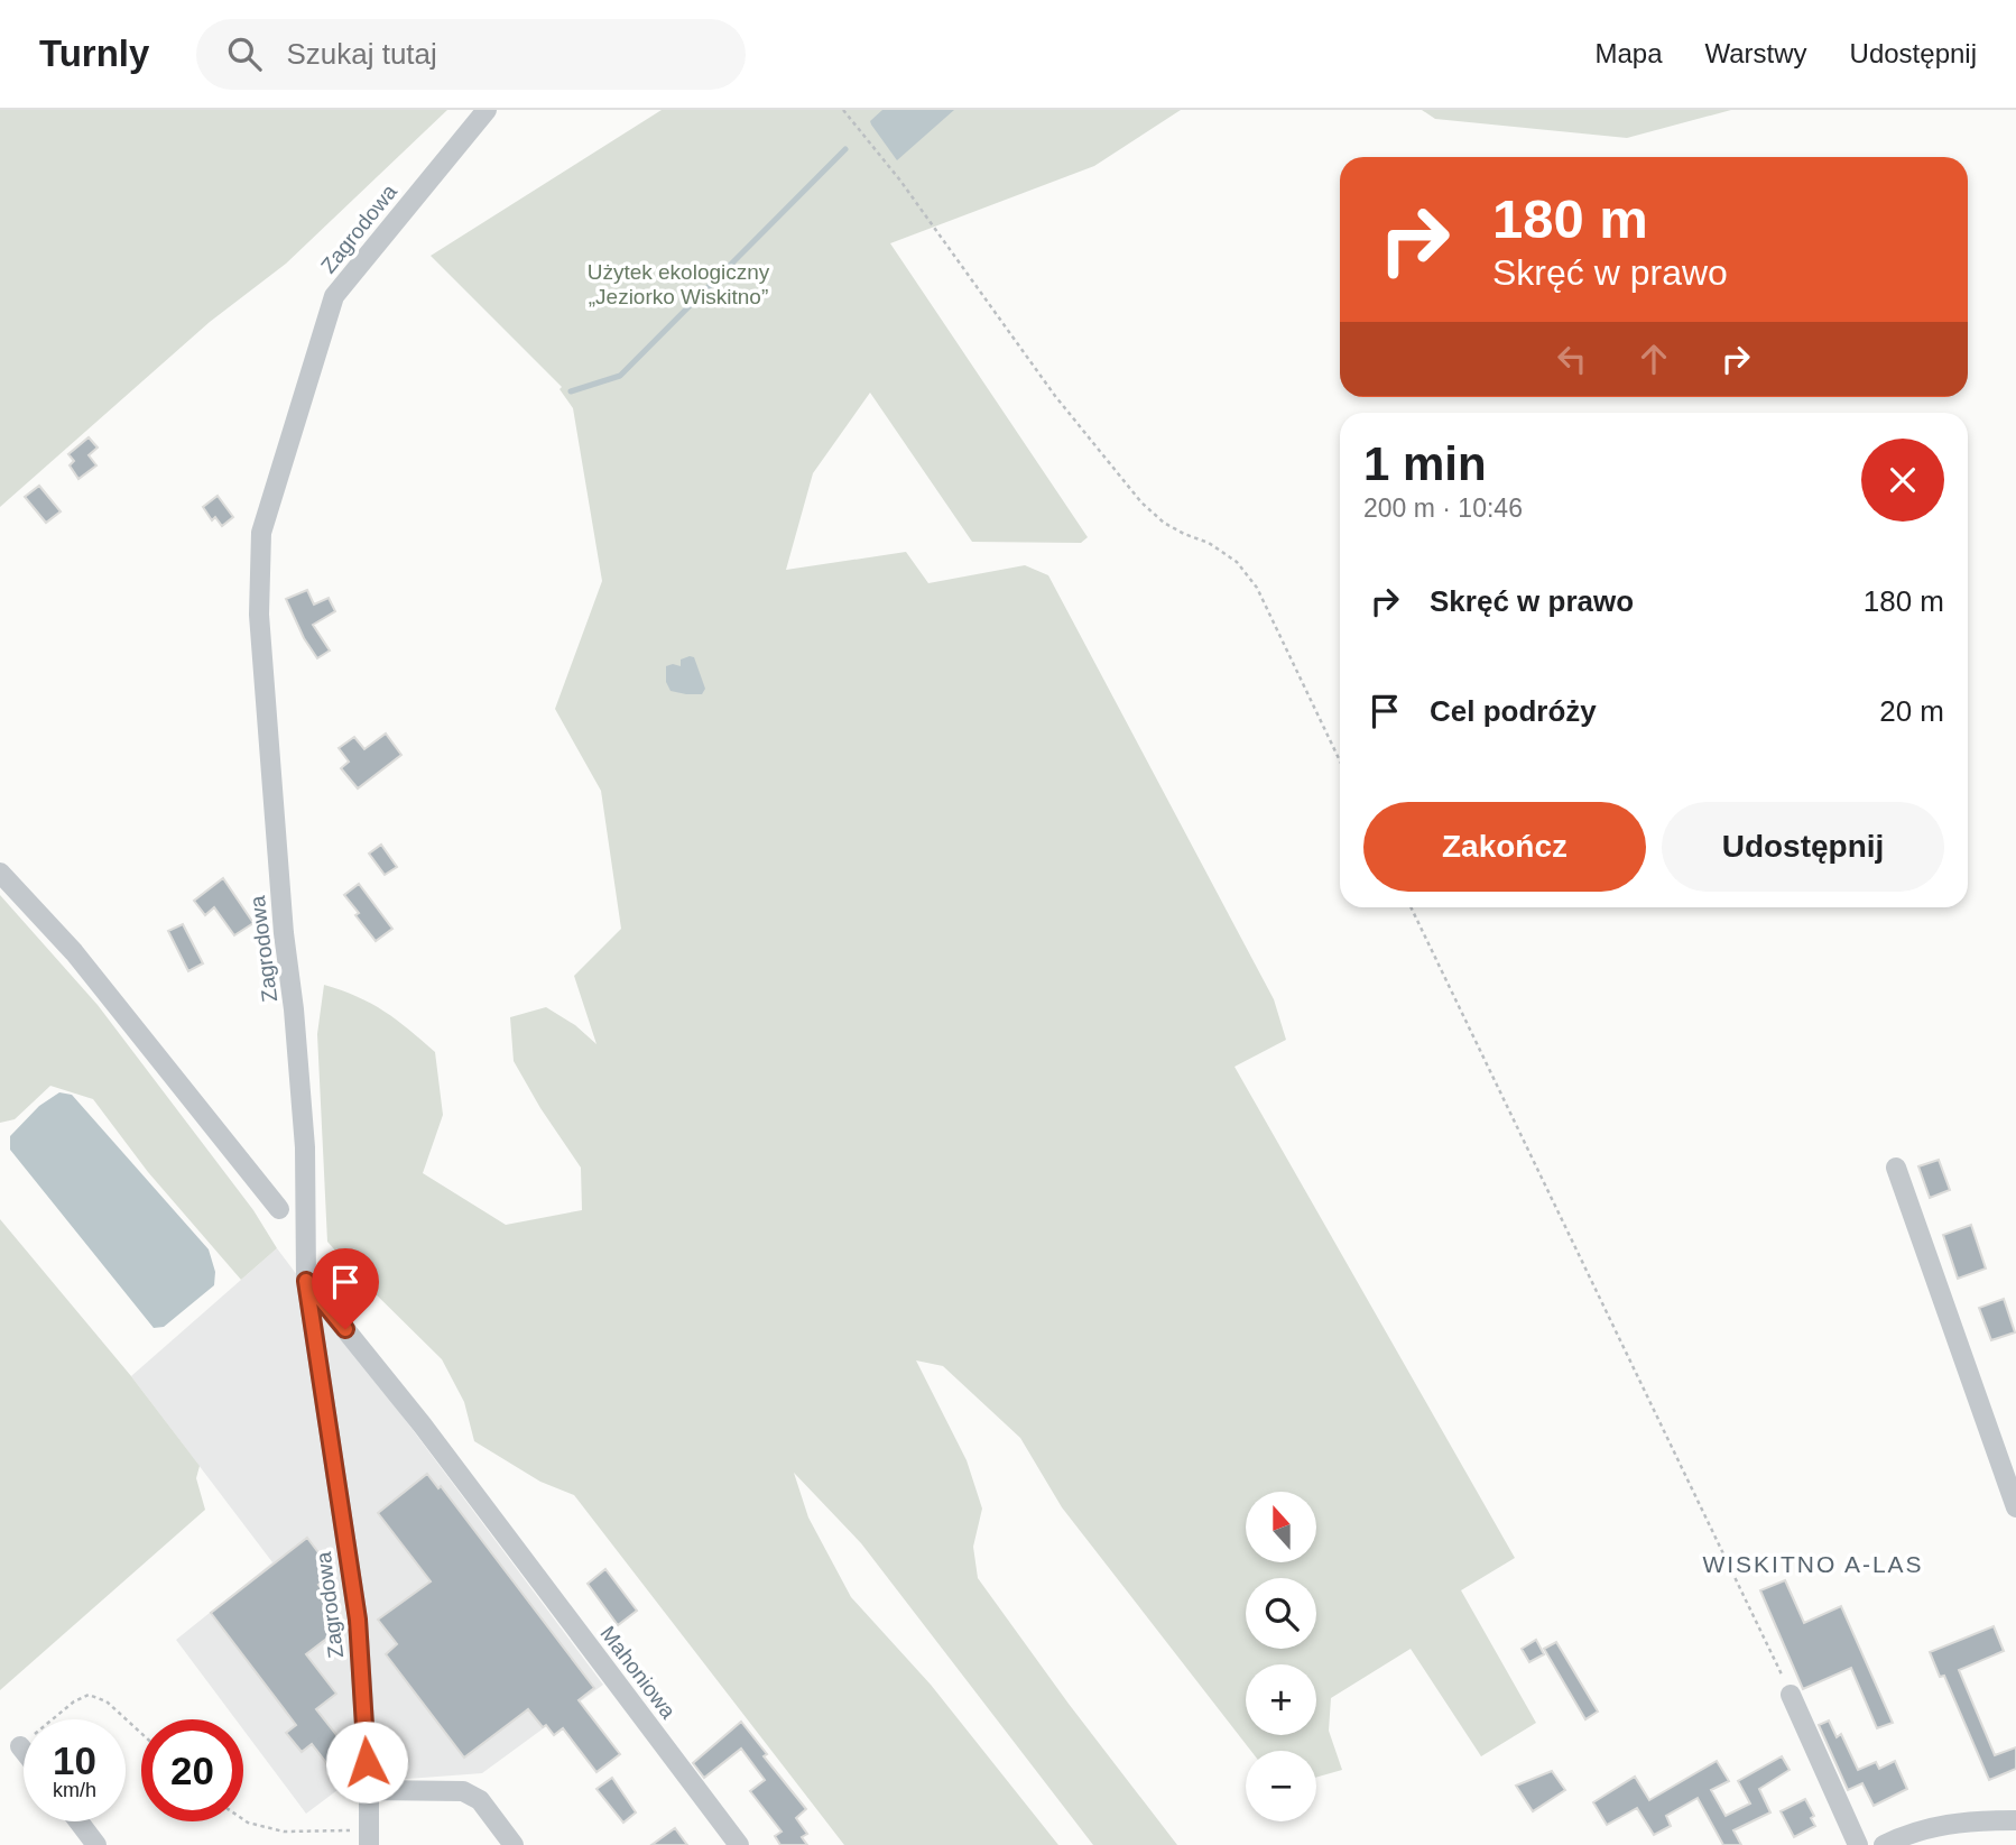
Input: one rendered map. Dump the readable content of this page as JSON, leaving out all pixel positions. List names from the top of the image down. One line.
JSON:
{"streets":{"street":["Zagrodowa","Mahoniowa"]},"crossings":[["Zagrodowa","Mahoniowa"]],"districts":["WISKITNO A-LAS"],"parks":["Użytek ekologiczny „Jeziorko Wiskitno”"],"north":"top","page":{"header":"Turnly","search":"Szukaj tutaj","nav":["Mapa","Warstwy","Udostępnij"],"turn":["180 m","Skręć w prawo"],"heading":["1 min","200 m · 10:46"],"list":[{"name":"Skręć w prawo","value":"180 m"},{"name":"Cel podróży","value":"20 m"}],"buttons":["Zakończ","Udostępnij"],"map_buttons":["+","−"],"speed":"10 km/h","limit":"20"}}
